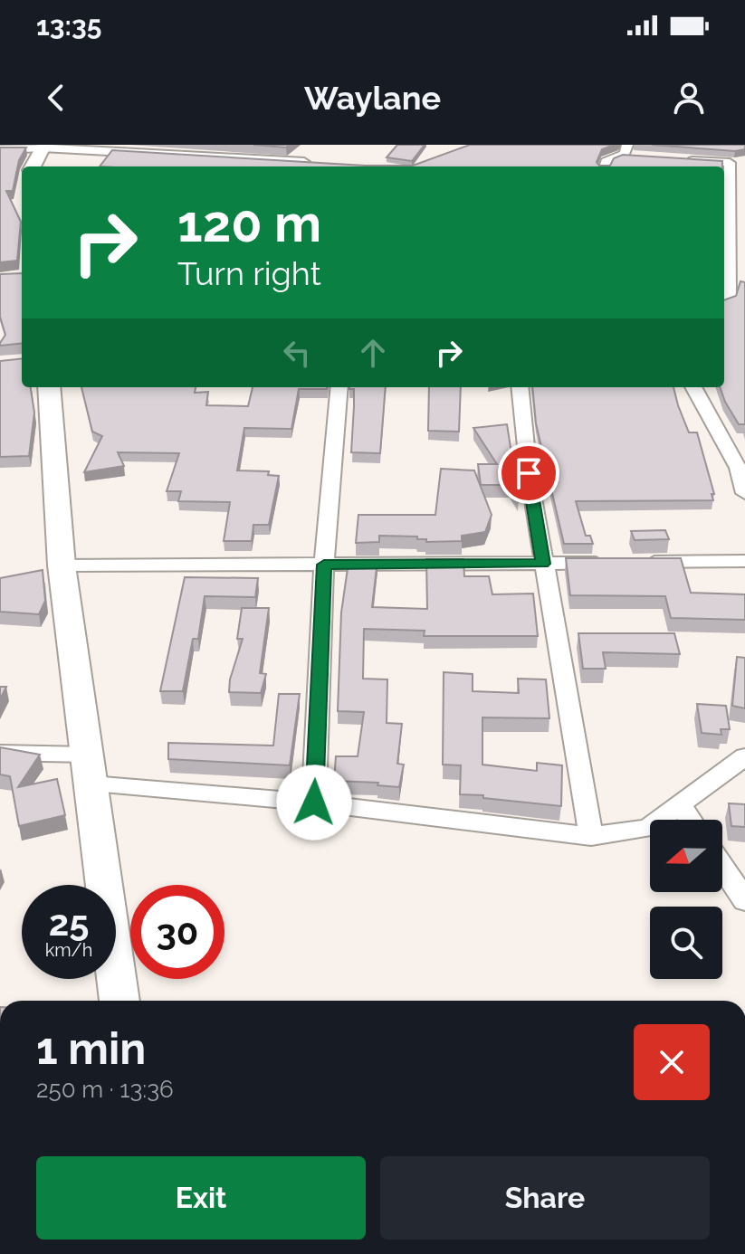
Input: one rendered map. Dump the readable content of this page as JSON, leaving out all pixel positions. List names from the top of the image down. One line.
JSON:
{"north":"left","page":{"status":"13:35","header":"Waylane","turn":["120 m","Turn right"],"speed":"25 km/h","limit":"30","heading":["1 min","250 m · 13:36"],"buttons":["Exit","Share"]}}
